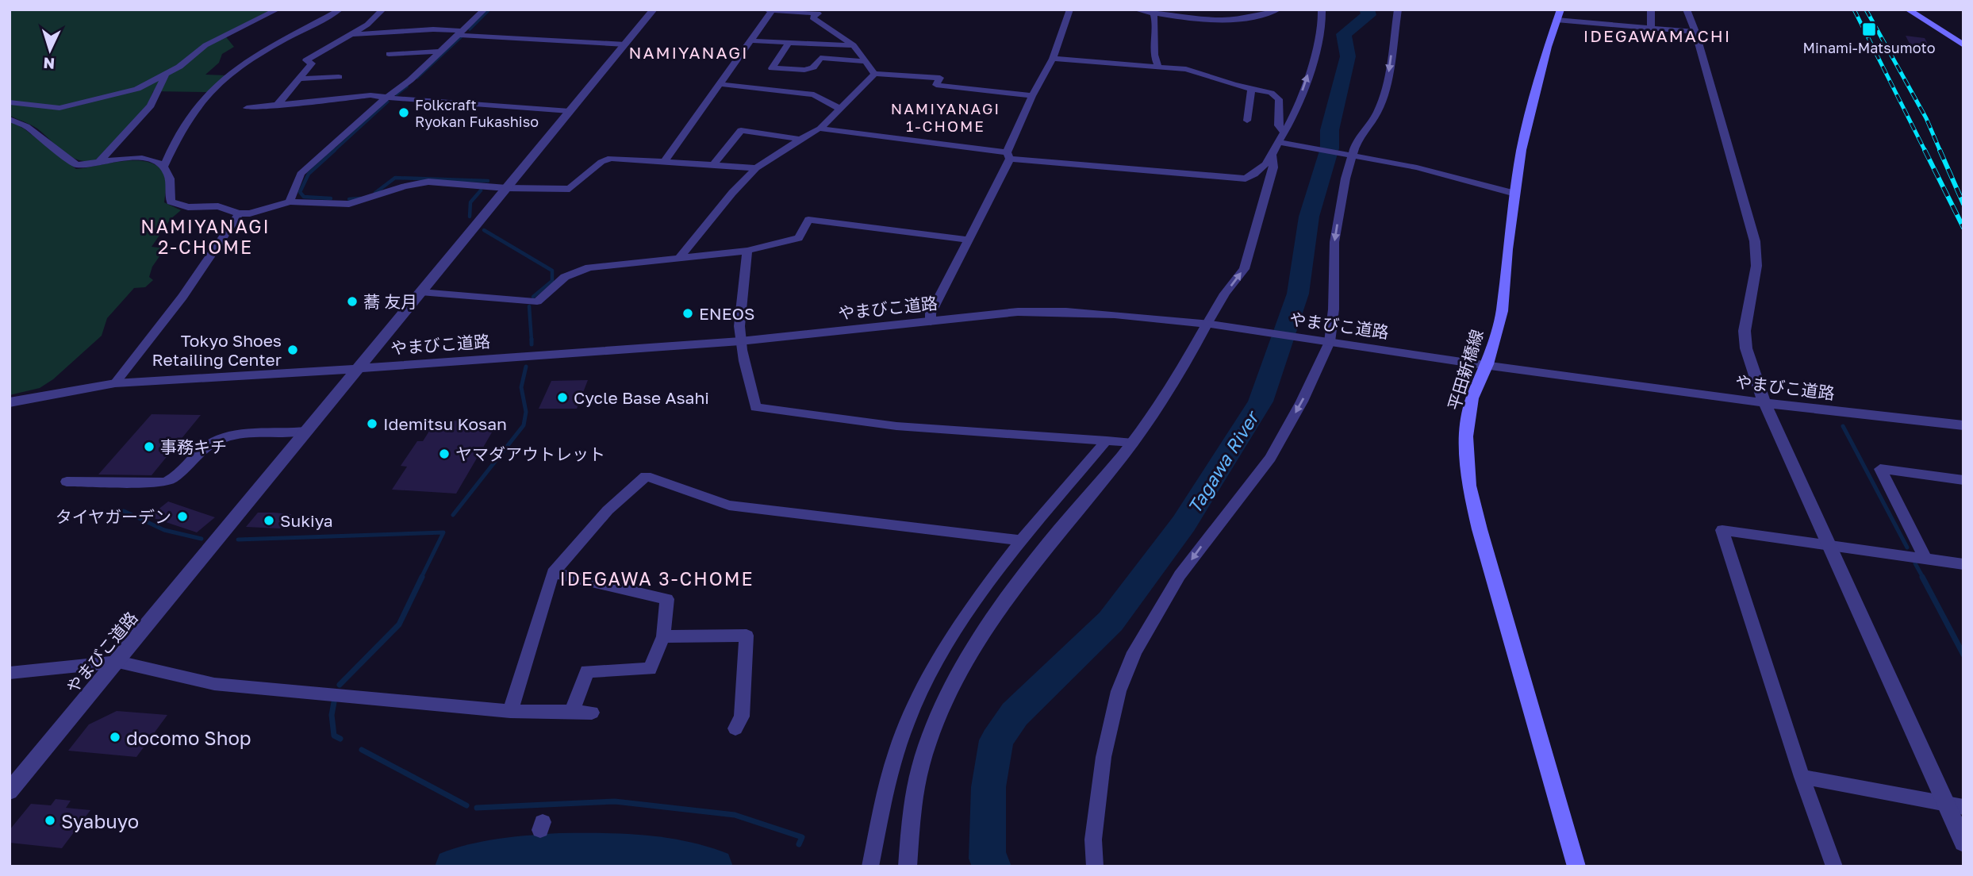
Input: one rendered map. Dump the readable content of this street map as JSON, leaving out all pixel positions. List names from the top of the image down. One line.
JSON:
{"streets":{"main road":["平田新橋線"],"street":["やまびこ道路"]},"crossings":[["やまびこ道路","平田新橋線"]],"districts":["IDEGAWAMACHI","NAMIYANAGI","NAMIYANAGI 1-CHOME","NAMIYANAGI 2-CHOME","IDEGAWA 3-CHOME"],"water":["Tagawa River"],"places":{"transit":["Minami-Matsumoto"],"other":["Folkcraft Ryokan Fukashiso","蕎 友月","ENEOS","Tokyo Shoes Retailing Center","Cycle Base Asahi","Idemitsu Kosan","事務キチ","ヤマダアウトレット","タイヤガーデン","Sukiya","docomo Shop","Syabuyo"]},"north":"bottom"}
